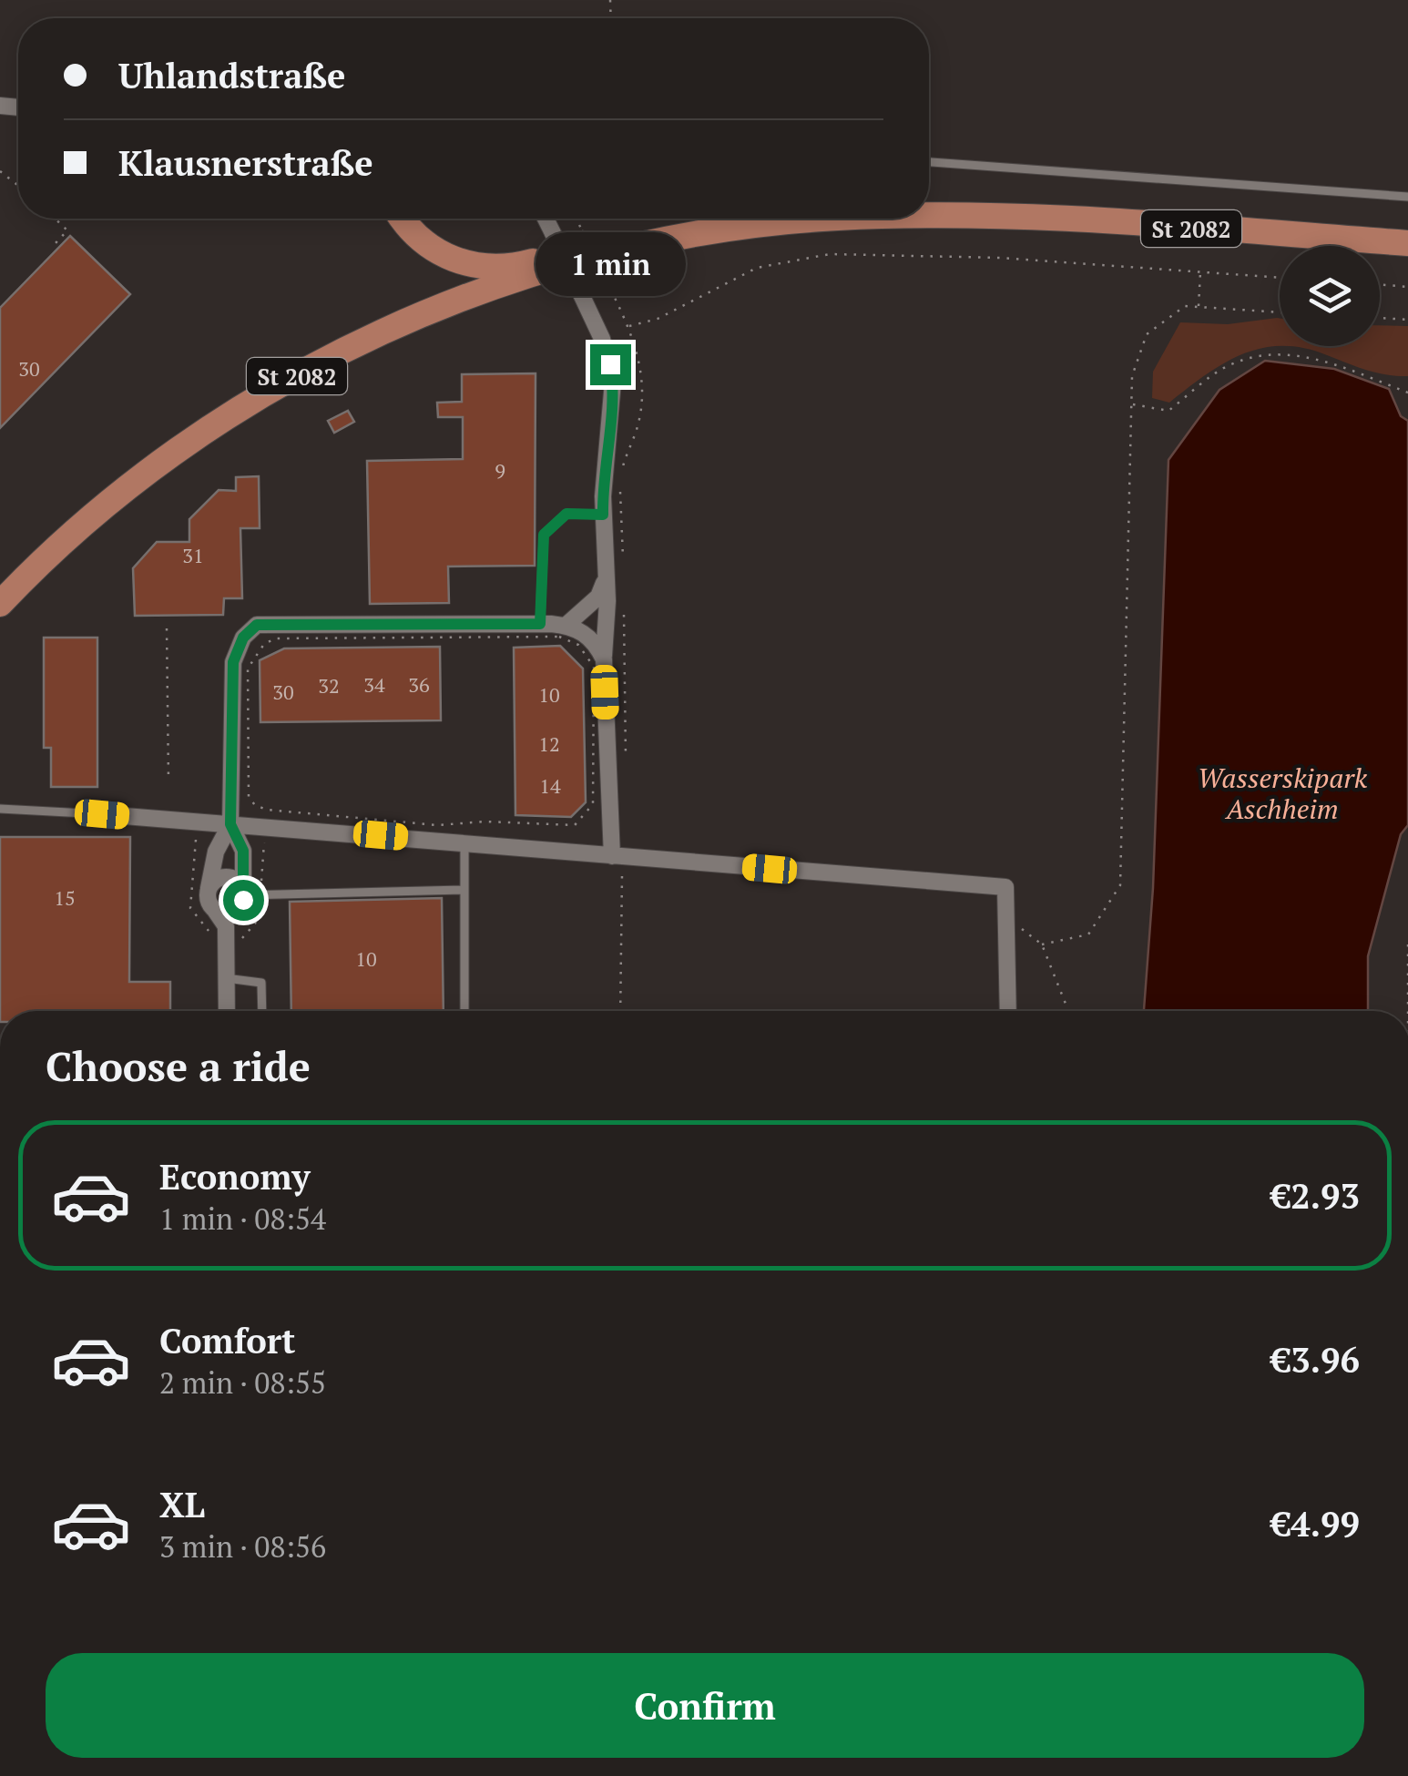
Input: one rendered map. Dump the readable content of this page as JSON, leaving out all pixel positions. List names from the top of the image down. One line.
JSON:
{"streets":{"main road":["St 2082"]},"water":["Wasserskipark Aschheim"],"house_numbers":["30","9","31","34","36","32","30","10","12","14","15","10"],"page":{"banner":["Uhlandstraße","Klausnerstraße"],"bubble":"1 min","heading":"Choose a ride","list":[{"name":"Economy","note":"1 min · 08:54","value":"€2.93"},{"name":"Comfort","note":"2 min · 08:55","value":"€3.96"},{"name":"XL","note":"3 min · 08:56","value":"€4.99"}],"buttons":"Confirm"}}
